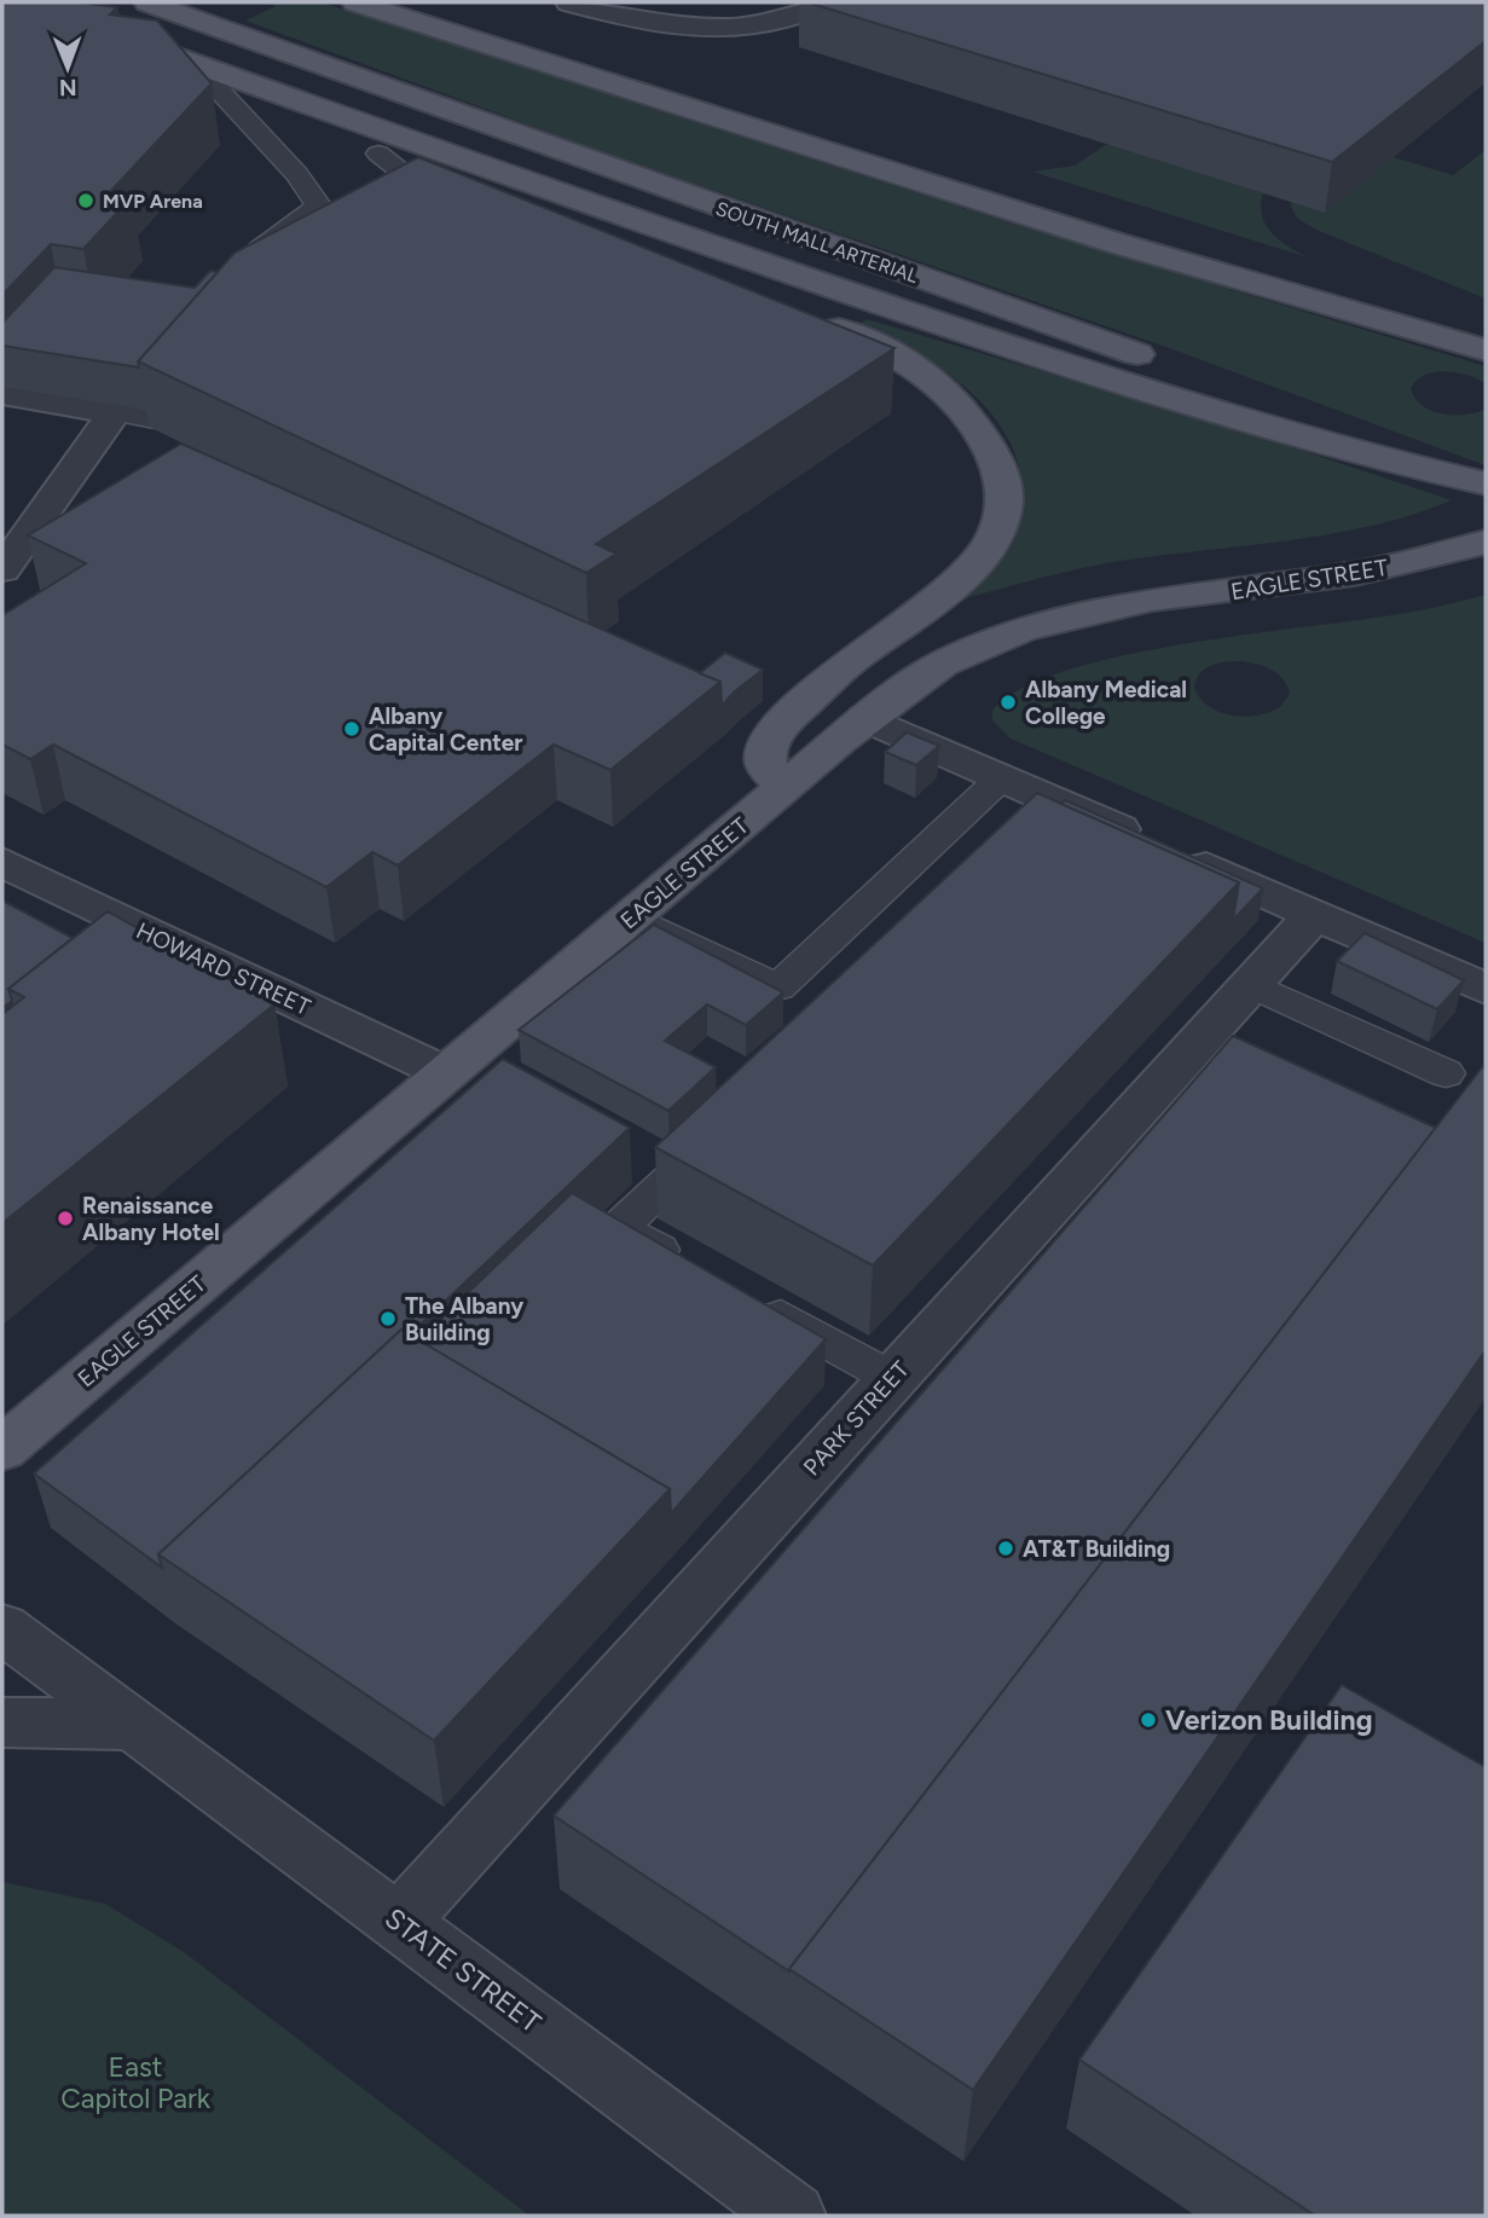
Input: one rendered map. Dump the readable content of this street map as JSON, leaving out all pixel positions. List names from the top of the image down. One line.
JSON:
{"streets":{"main road":["SOUTH MALL ARTERIAL","EAGLE STREET"],"street":["HOWARD STREET","PARK STREET","STATE STREET"]},"crossings":[["EAGLE STREET","HOWARD STREET"],["PARK STREET","STATE STREET"]],"parks":["East Capitol Park"],"places":["MVP Arena","Albany Medical College","Albany Capital Center","Renaissance Albany Hotel","The Albany Building","AT&T Building","Verizon Building"],"north":"bottom"}
